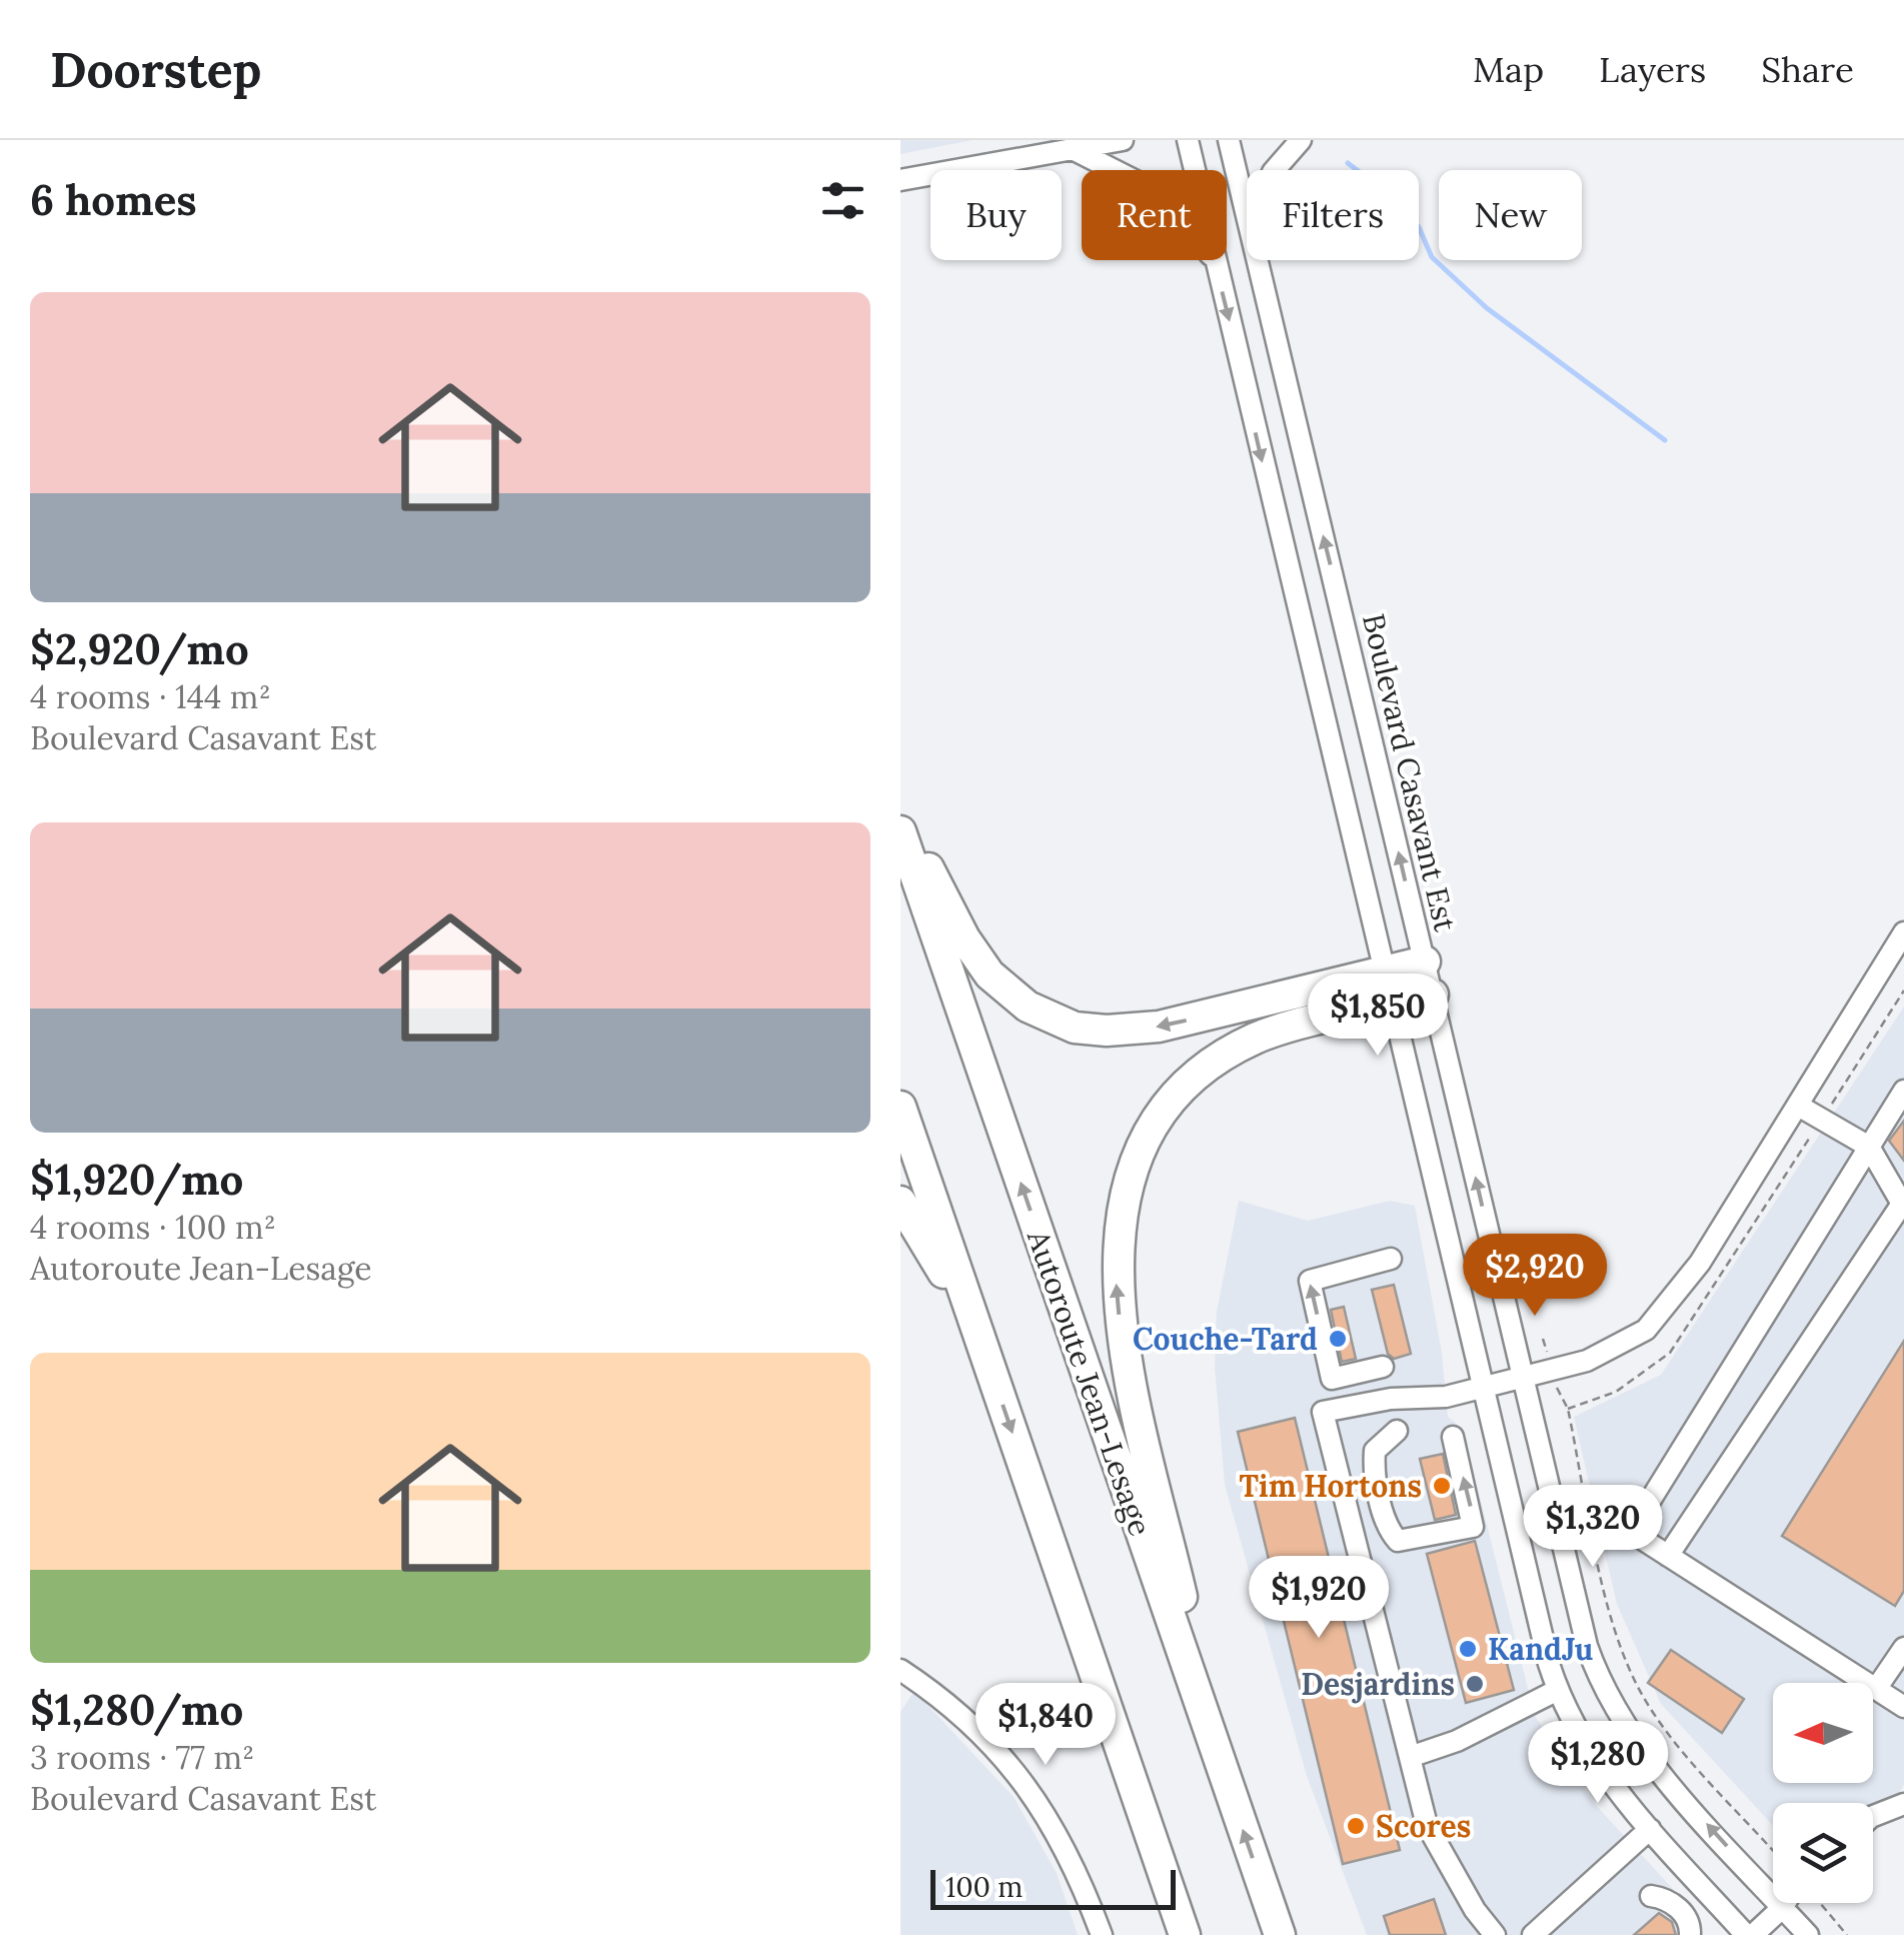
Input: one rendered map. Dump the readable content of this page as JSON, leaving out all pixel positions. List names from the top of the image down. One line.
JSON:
{"streets":{"highway":["Autoroute Jean-Lesage"],"street":["Boulevard Casavant Est"]},"places":["Couche-Tard","Tim Hortons","KandJu","Desjardins","Scores"],"scale_bar":"100 m","north":"left","page":{"header":"Doorstep","nav":["Map","Layers","Share"],"heading":"6 homes","chip":["Buy","Rent","Filters","New"],"list":[{"name":"$2,920/mo","note":"4 rooms · 144 m² · Boulevard Casavant Est"},{"name":"$1,920/mo","note":"4 rooms · 100 m² · Autoroute Jean-Lesage"},{"name":"$1,280/mo","note":"3 rooms · 77 m² · Boulevard Casavant Est"}],"price":["$1,850","$2,920","$1,320","$1,920","$1,840","$1,280"],"scale":"100 m"}}
